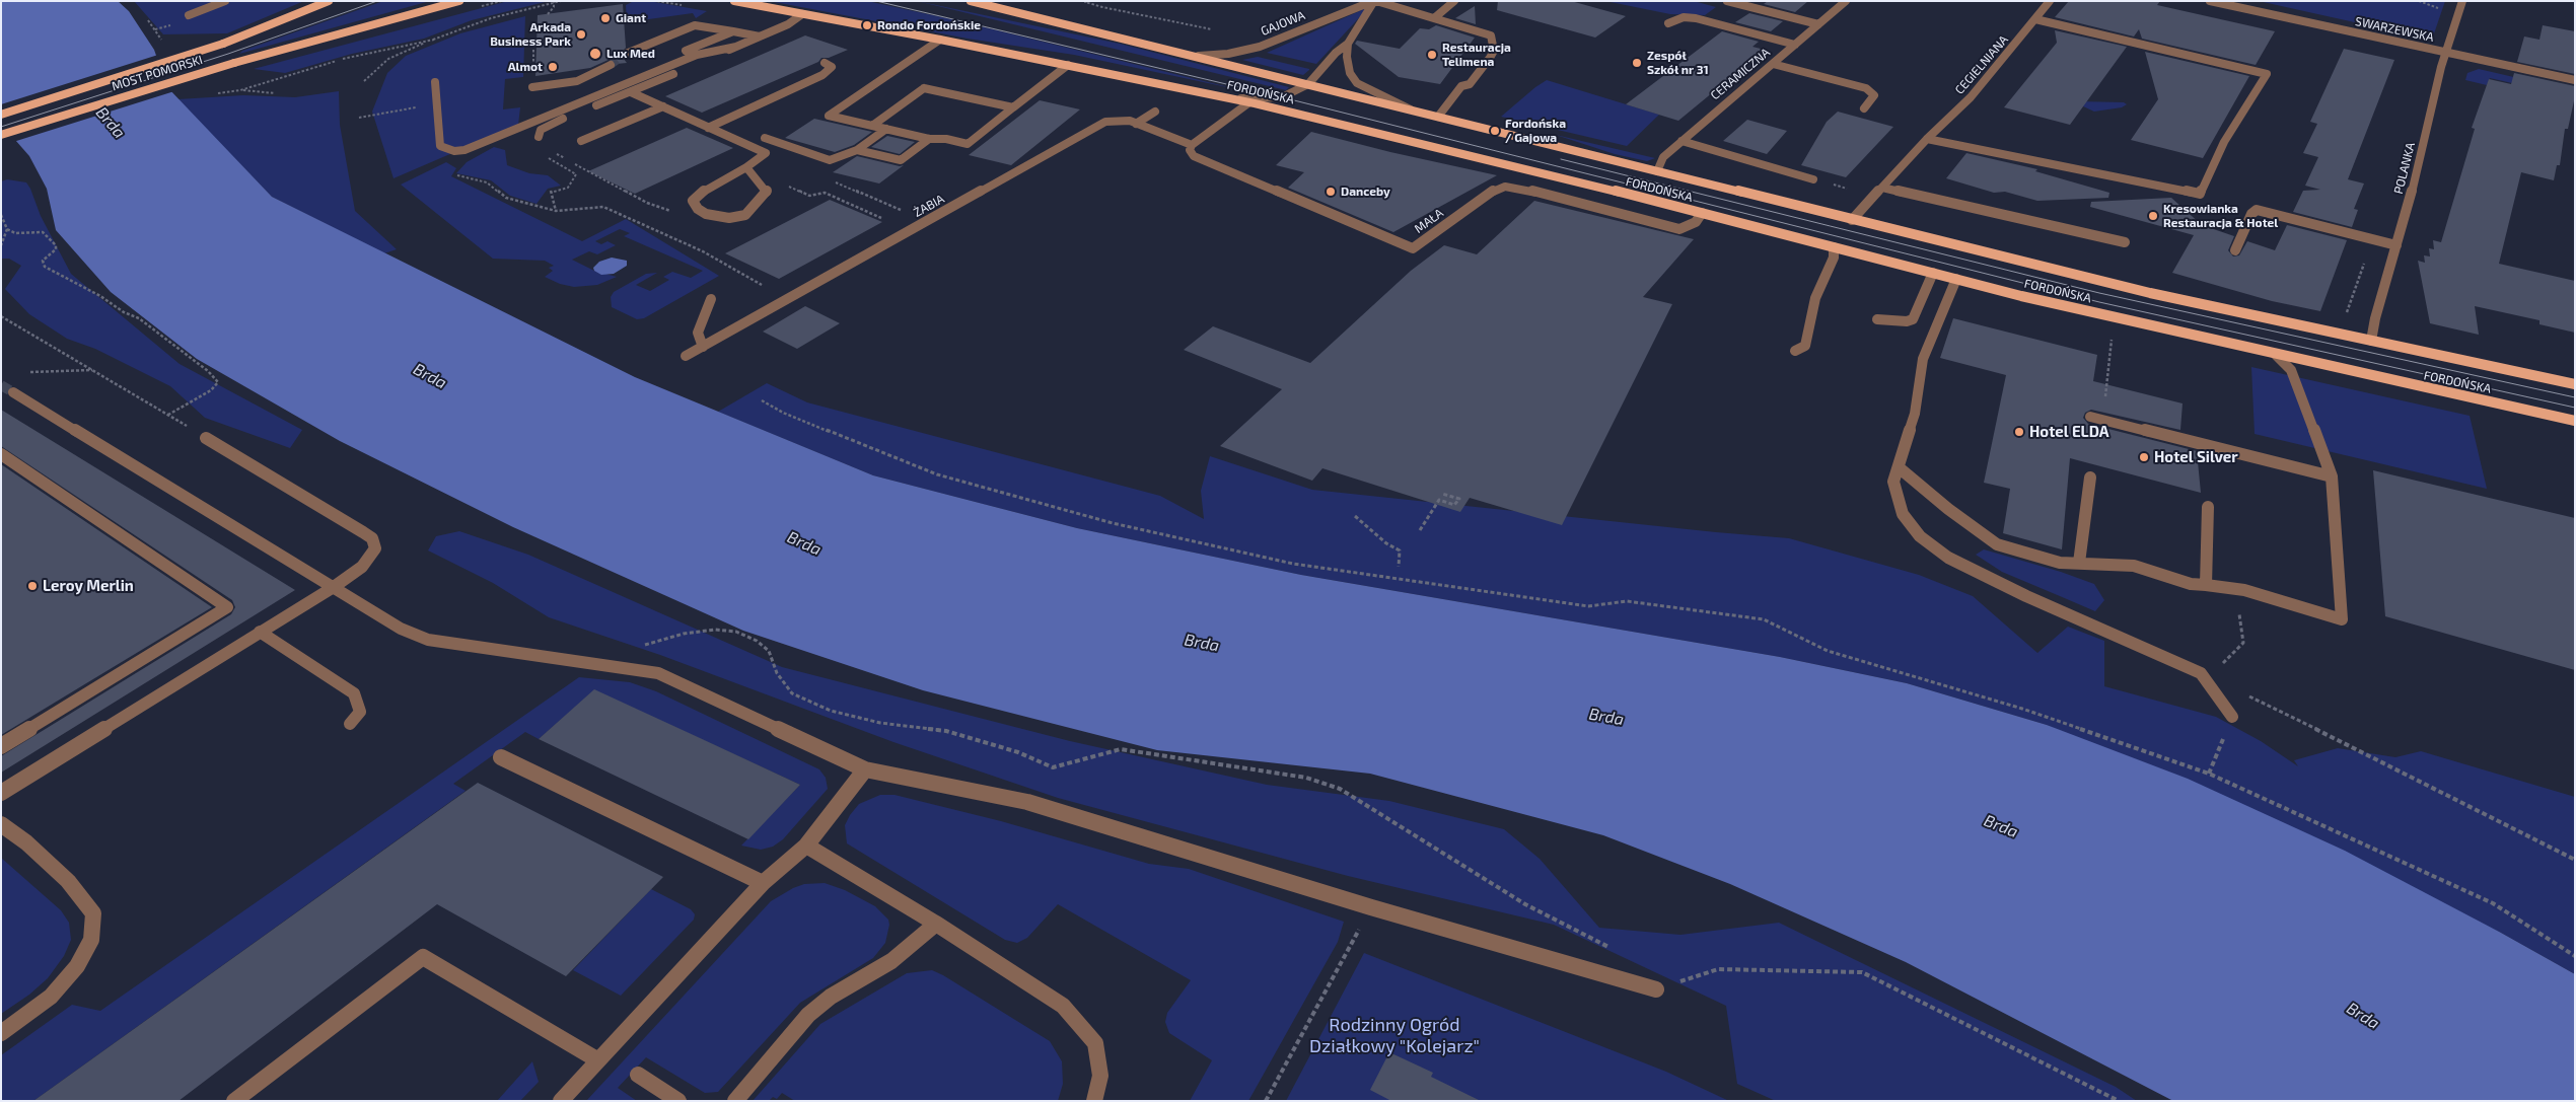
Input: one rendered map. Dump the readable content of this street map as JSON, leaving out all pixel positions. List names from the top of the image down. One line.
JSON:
{"streets":{"main road":["MOST POMORSKI","FORDOŃSKA"],"street":["GAJOWA","SWARZEWSKA","CEGIELNIANA","CERAMICZNA","POLANKA","ŻABIA","MAŁA"]},"crossings":[["GAJOWA","FORDOŃSKA"],["SWARZEWSKA","POLANKA"],["CEGIELNIANA","FORDOŃSKA"],["CERAMICZNA","FORDOŃSKA"],["FORDOŃSKA","POLANKA"],["FORDOŃSKA","MAŁA"],["ŻABIA","MAŁA"]],"water":["Brda"],"parks":["Rodzinny Ogród Działkowy \"Kolejarz\""],"places":["Giant","Rondo Fordońskie","Arkada Business Park","Lux Med","Restauracja Telimena","Zespół Szkół nr 31","Almot","Fordońska / Gajowa","Danceby","Kresowianka Restauracja & Hotel","Hotel ELDA","Hotel Silver","Leroy Merlin"]}
